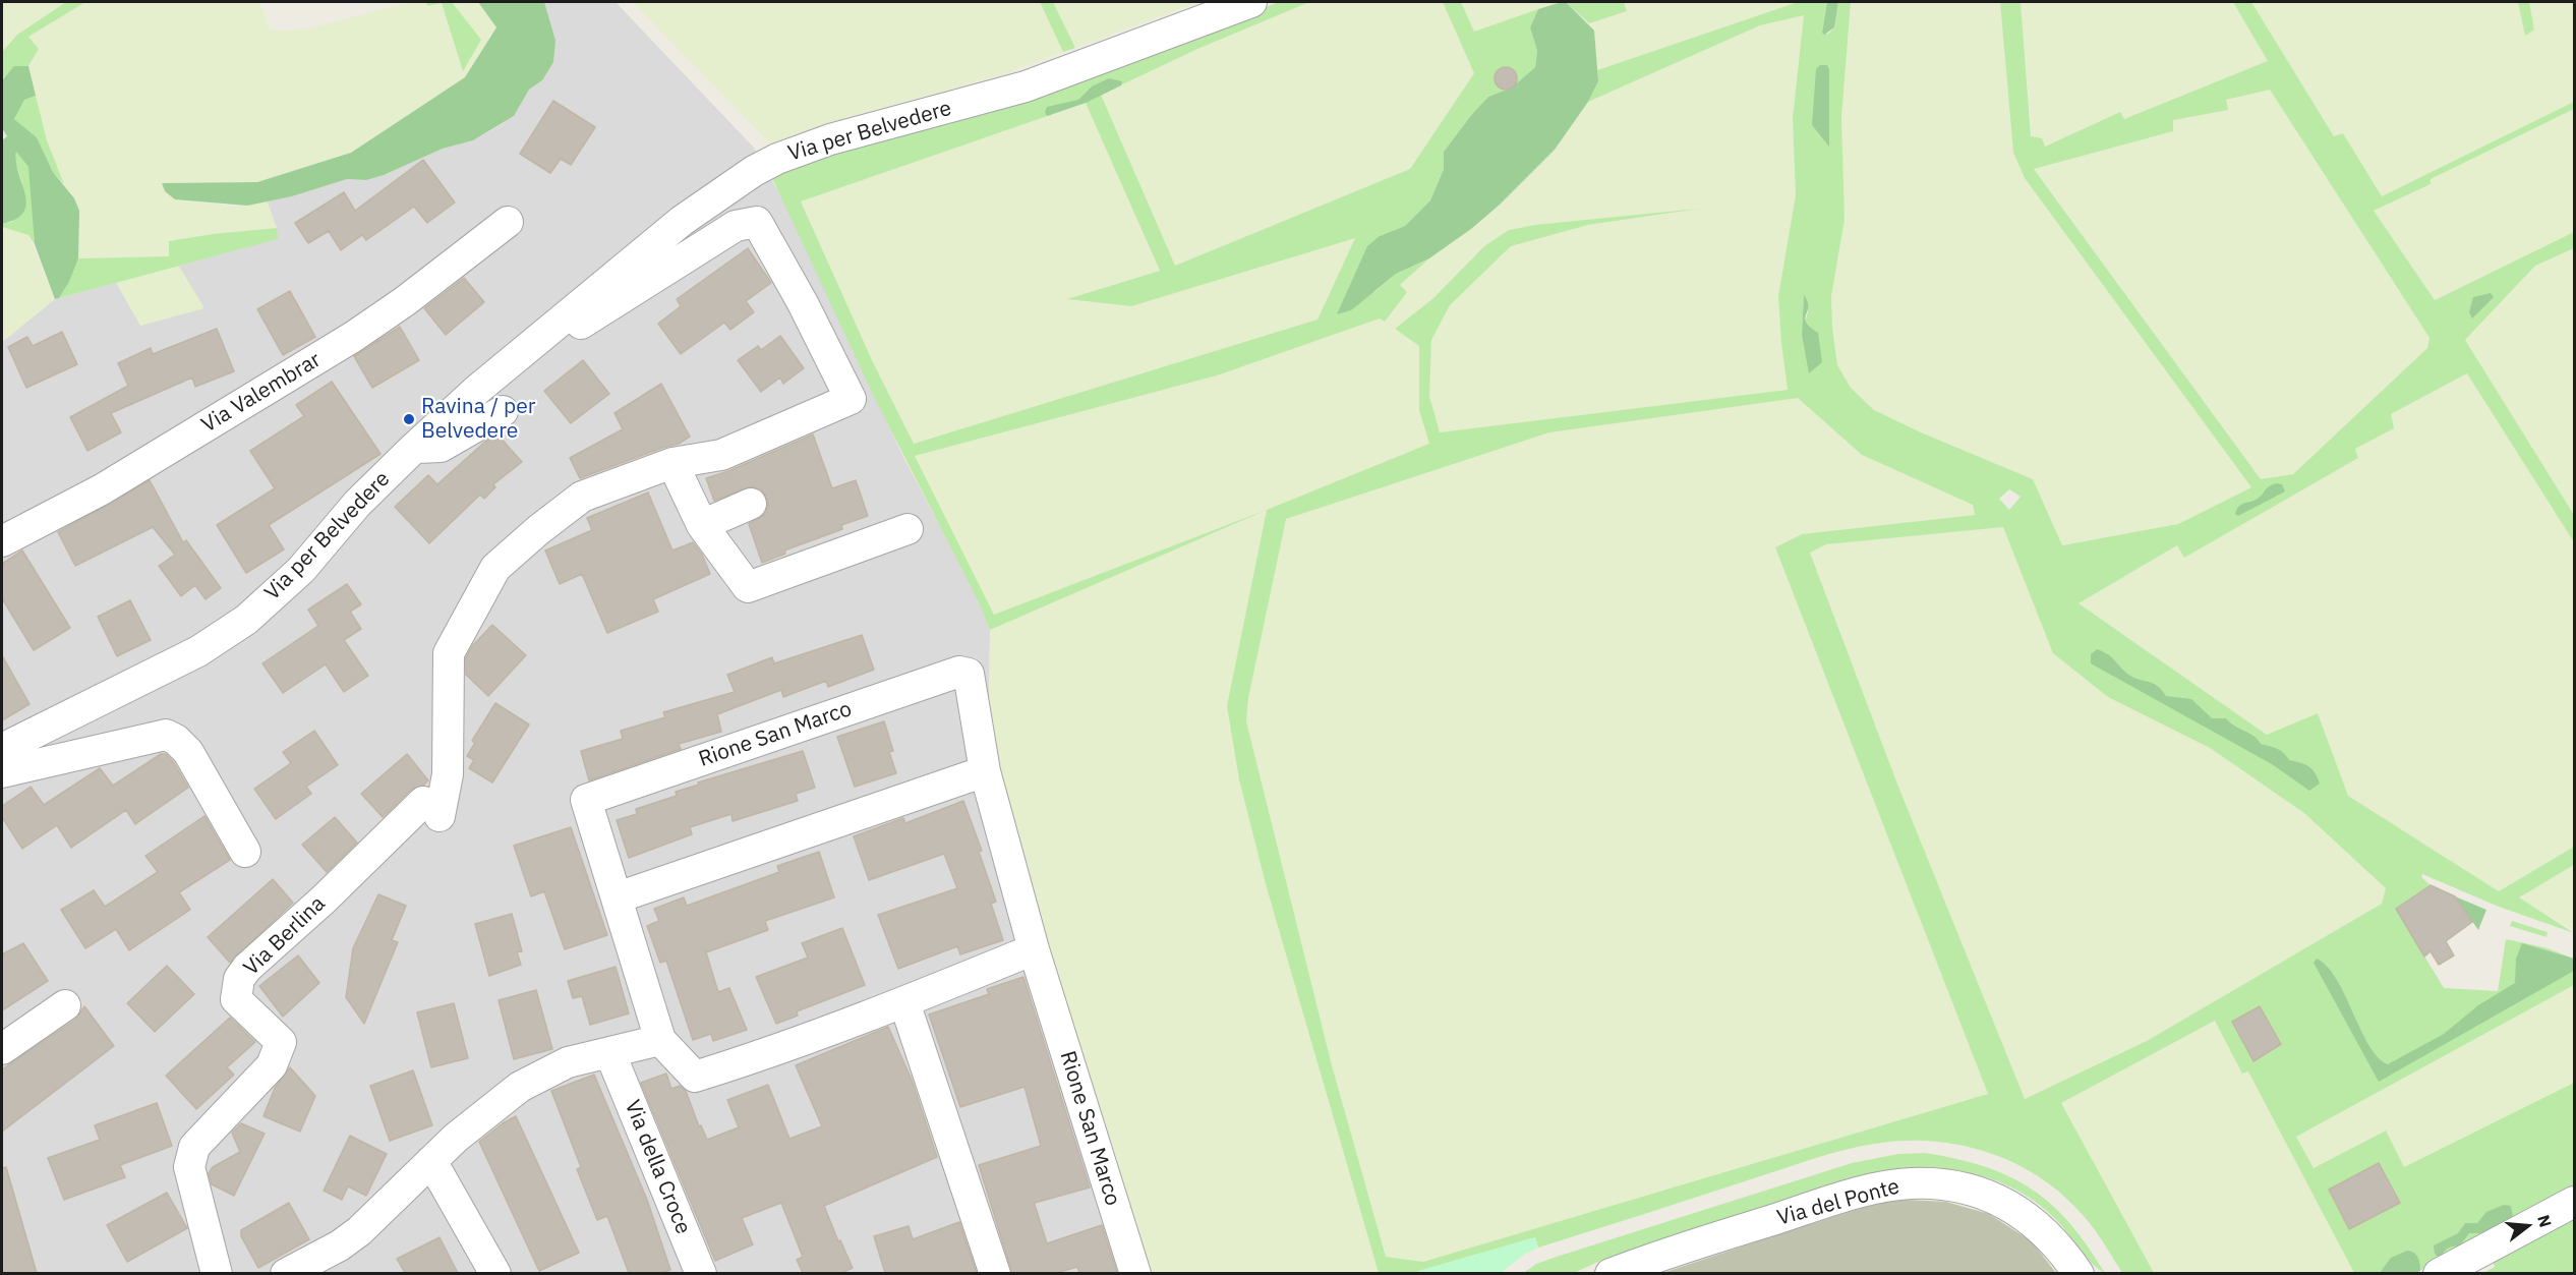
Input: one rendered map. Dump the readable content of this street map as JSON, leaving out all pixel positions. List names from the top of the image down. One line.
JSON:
{"streets":{"street":["Via per Belvedere","Via Valembrar","Rione San Marco","Via Berlina","Via della Croce","Via del Ponte"]},"crossings":[["Via per Belvedere","Via Berlina"]],"places":["Ravina / per Belvedere"],"north":"right"}
